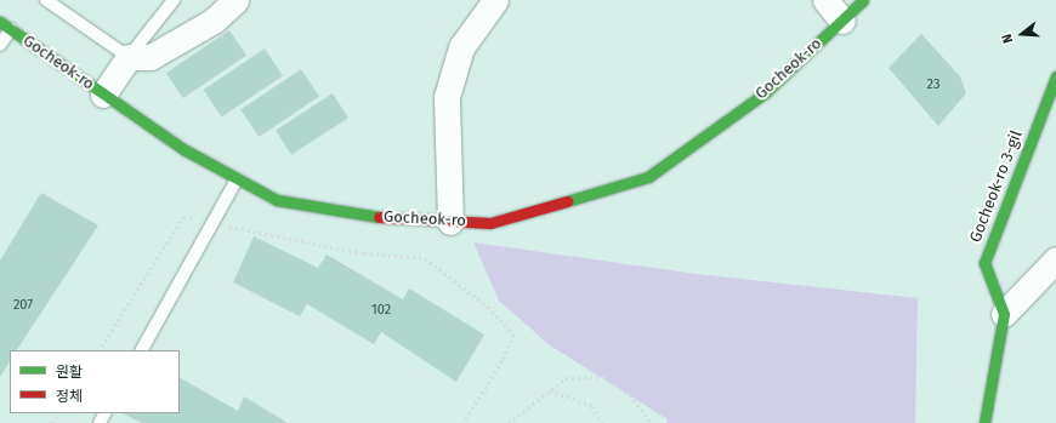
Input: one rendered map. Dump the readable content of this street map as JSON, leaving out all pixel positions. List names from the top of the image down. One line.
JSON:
{"streets":{"main road":["Gocheok-ro","Gocheok-ro 3-gil"]},"house_numbers":["23","207","102"],"legend":["원활","정체"],"north":"left"}
